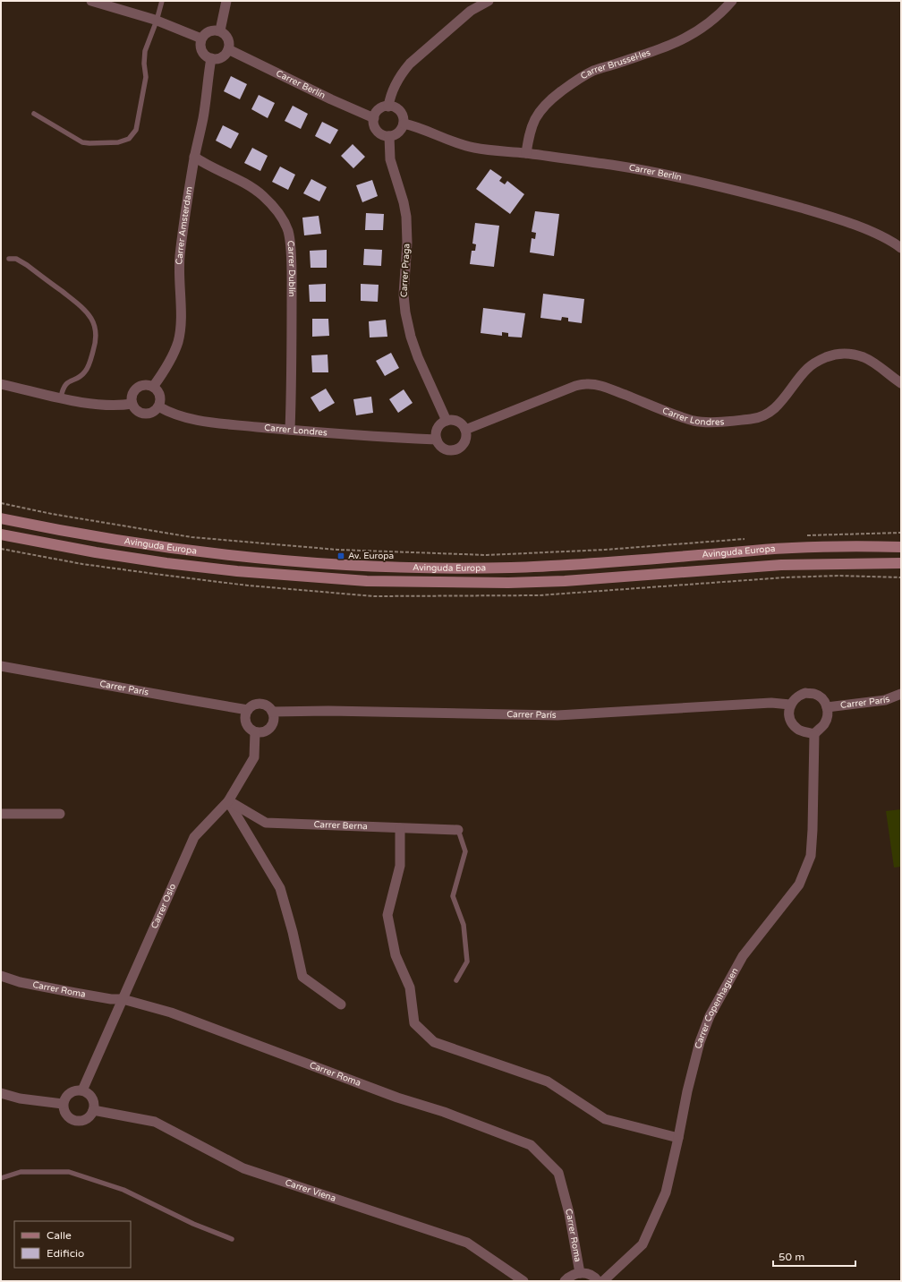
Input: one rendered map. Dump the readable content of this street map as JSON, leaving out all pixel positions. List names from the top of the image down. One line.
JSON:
{"streets":{"main road":["Avinguda Europa"],"street":["Carrer Brussel·les","Carrer Berlín","Carrer Amsterdam","Carrer Dublín","Carrer Praga","Carrer Londres","Carrer París","Carrer Berna","Carrer Oslo","Carrer Roma","Carrer Copenhaguen","Carrer Viena"]},"crossings":[["Carrer Brussel·les","Carrer Berlín"],["Carrer Berlín","Carrer Amsterdam"],["Carrer Berlín","Carrer Praga"],["Carrer Amsterdam","Carrer Dublín"],["Carrer Amsterdam","Carrer Londres"],["Carrer Dublín","Carrer Londres"],["Carrer Praga","Carrer Londres"],["Carrer París","Carrer Oslo"],["Carrer París","Carrer Copenhaguen"],["Carrer Berna","Carrer Oslo"],["Carrer Oslo","Carrer Roma"],["Carrer Oslo","Carrer Viena"]],"places":{"transit":["Av. Europa"]},"legend":["Calle","Edificio"],"scale_bar":"50 m"}
